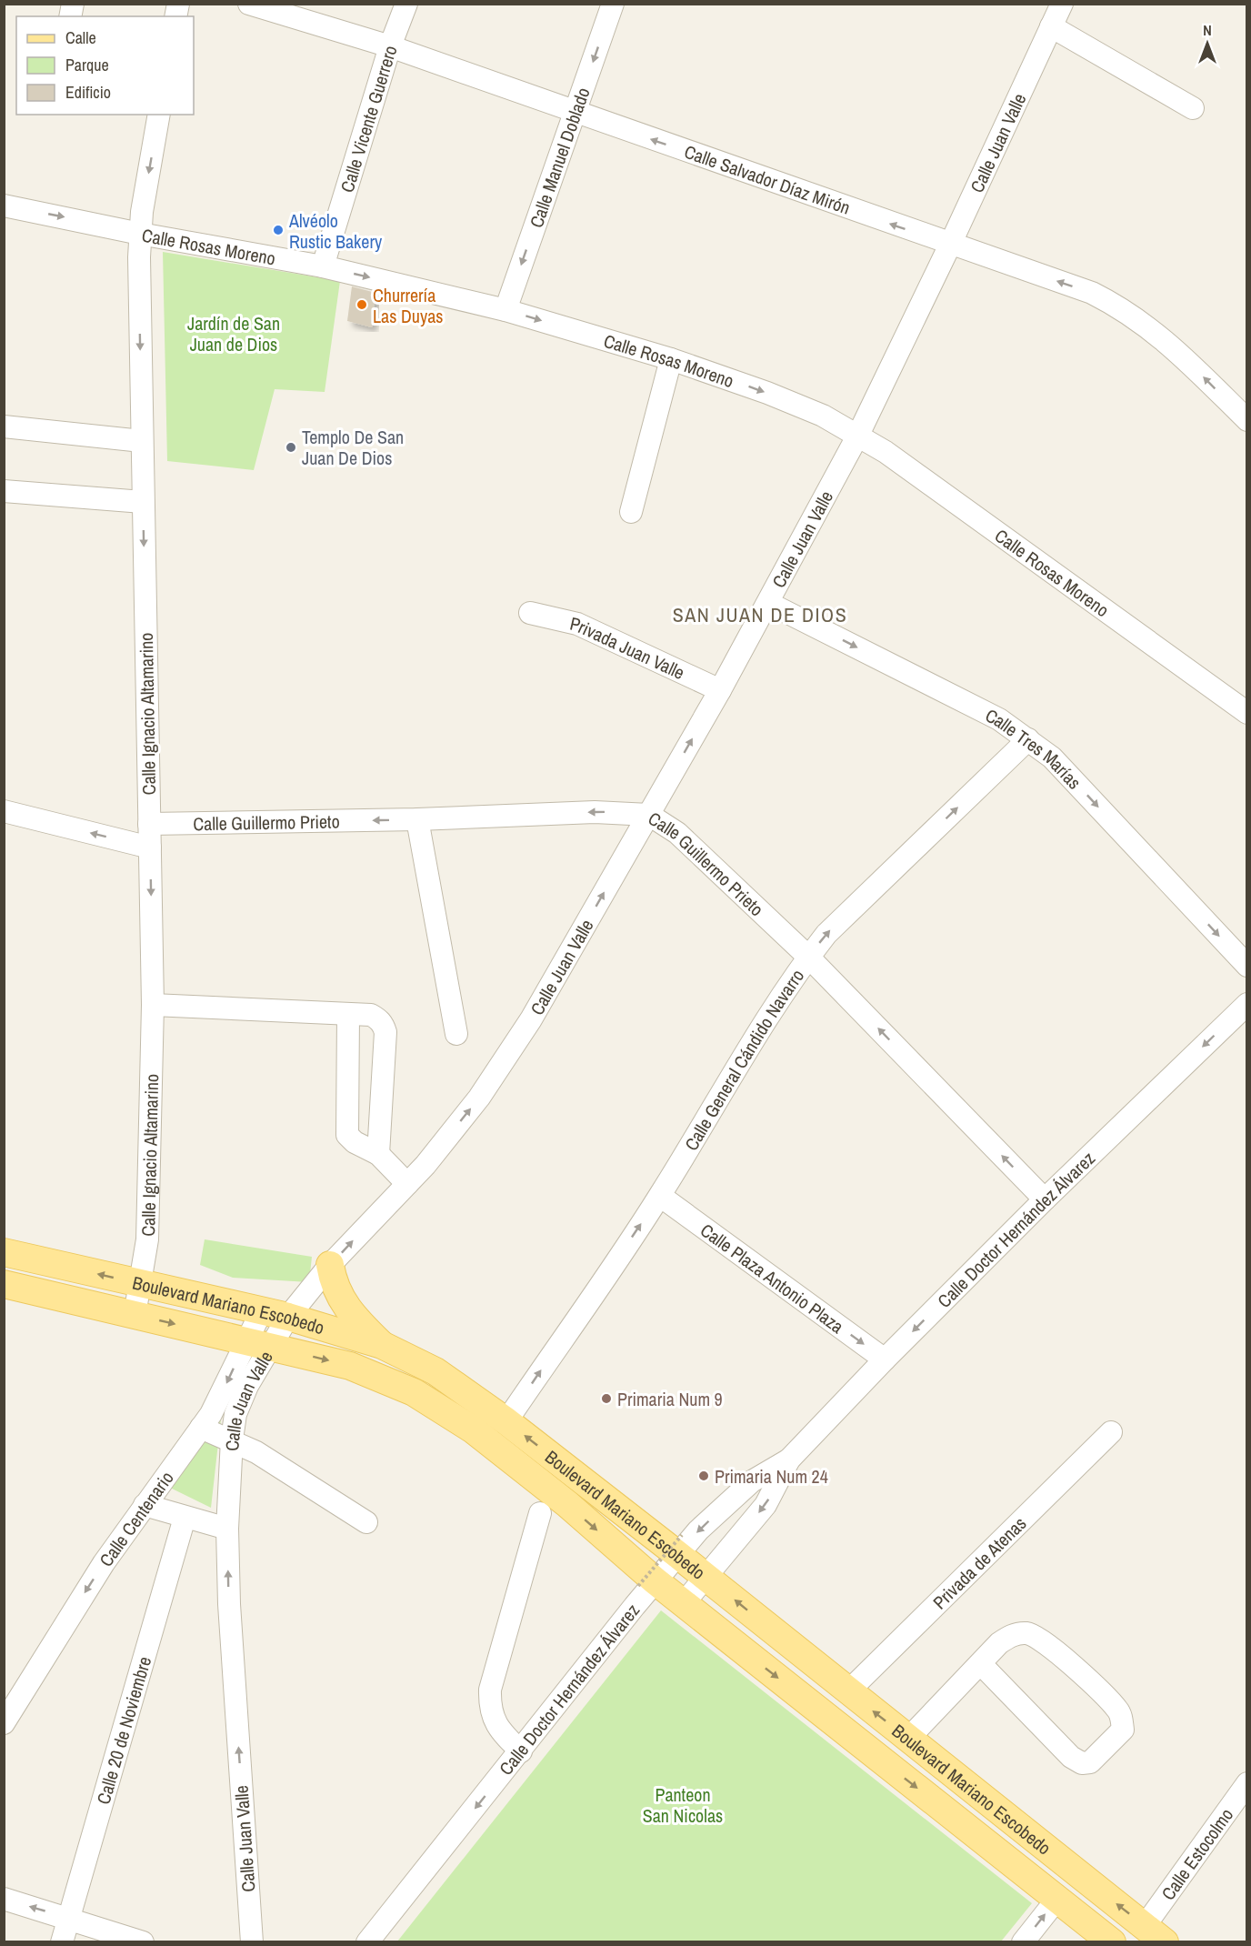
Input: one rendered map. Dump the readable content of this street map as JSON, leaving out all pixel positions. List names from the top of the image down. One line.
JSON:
{"streets":{"main road":["Boulevard Mariano Escobedo"],"street":["Calle Vicente Guerrero","Calle Juan Valle","Calle Manuel Doblado","Calle Salvador Díaz Mirón","Calle Rosas Moreno","Privada Juan Valle","Calle Ignacio Altamarino","Calle Tres Marías","Calle Guillermo Prieto","Calle General Cándido Navarro","Calle Doctor Hernández Álvarez","Calle Plaza Antonio Plaza","Calle Centenario","Privada de Atenas","Calle 20 de Noviembre","Calle Estocolmo"]},"crossings":[["Calle Vicente Guerrero","Calle Salvador Díaz Mirón"],["Calle Vicente Guerrero","Calle Rosas Moreno"],["Calle Juan Valle","Calle Salvador Díaz Mirón"],["Calle Juan Valle","Calle Rosas Moreno"],["Calle Juan Valle","Privada Juan Valle"],["Calle Juan Valle","Calle Tres Marías"],["Calle Juan Valle","Calle Guillermo Prieto"],["Calle Juan Valle","Boulevard Mariano Escobedo"],["Calle Juan Valle","Calle Centenario"],["Calle Manuel Doblado","Calle Salvador Díaz Mirón"],["Calle Manuel Doblado","Calle Rosas Moreno"],["Calle Rosas Moreno","Calle Ignacio Altamarino"],["Calle Ignacio Altamarino","Calle Guillermo Prieto"],["Calle Ignacio Altamarino","Boulevard Mariano Escobedo"],["Calle Tres Marías","Calle General Cándido Navarro"],["Calle Guillermo Prieto","Calle General Cándido Navarro"],["Calle Guillermo Prieto","Calle Doctor Hernández Álvarez"],["Calle General Cándido Navarro","Calle Plaza Antonio Plaza"],["Calle General Cándido Navarro","Boulevard Mariano Escobedo"],["Calle Doctor Hernández Álvarez","Calle Plaza Antonio Plaza"],["Calle Doctor Hernández Álvarez","Boulevard Mariano Escobedo"],["Boulevard Mariano Escobedo","Calle Centenario"],["Boulevard Mariano Escobedo","Privada de Atenas"],["Boulevard Mariano Escobedo","Calle Estocolmo"]],"one_way":["Calle Juan Valle","Calle Manuel Doblado","Calle Salvador Díaz Mirón","Calle Rosas Moreno","Calle Ignacio Altamarino","Calle Tres Marías","Calle Guillermo Prieto","Calle General Cándido Navarro","Calle Doctor Hernández Álvarez","Calle Plaza Antonio Plaza","Calle Centenario"],"districts":["SAN JUAN DE DIOS"],"parks":["Jardín de San Juan de Dios","Panteon San Nicolas"],"places":["Alvéolo Rustic Bakery","Churrería Las Duyas","Templo De San Juan De Dios","Primaria Num 9","Primaria Num 24"],"legend":["Calle","Parque","Edificio"],"north":"top"}
